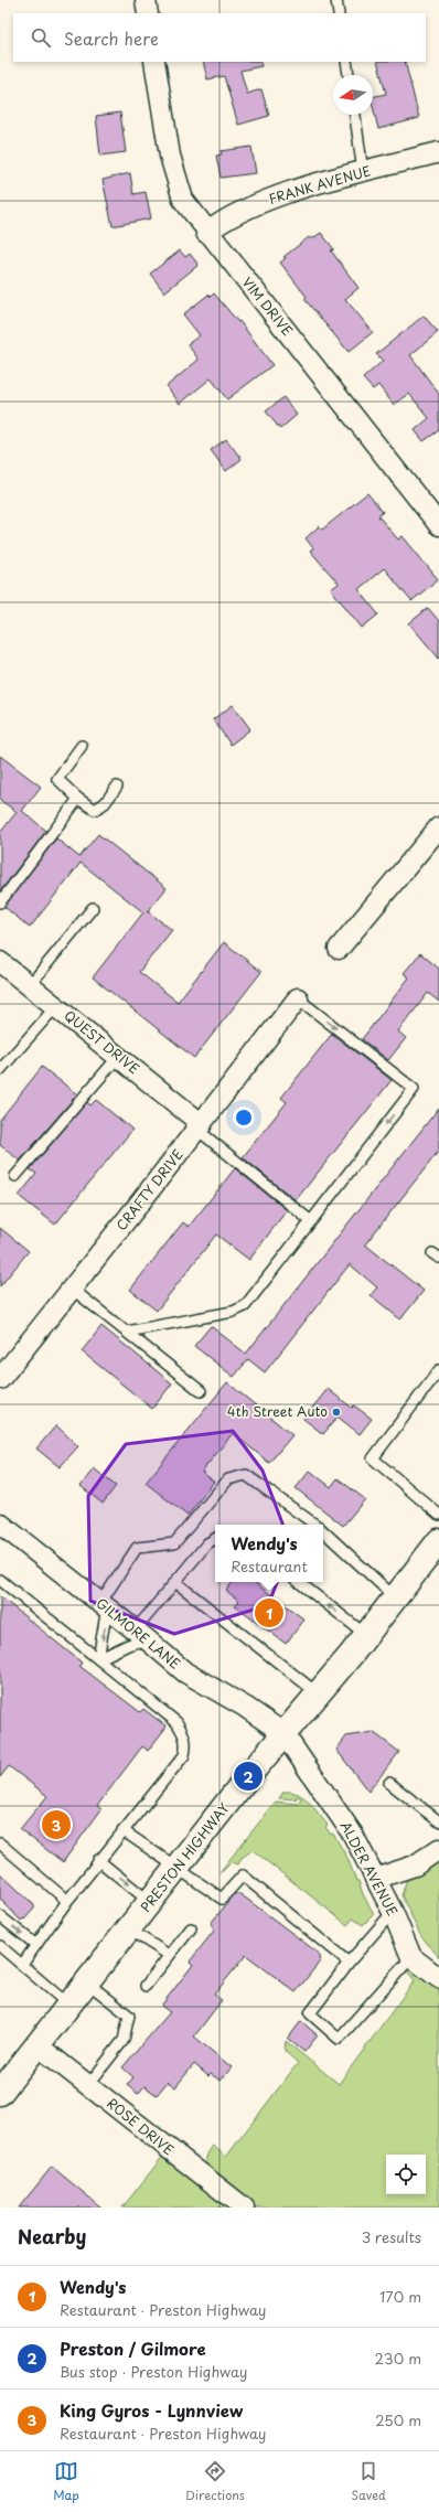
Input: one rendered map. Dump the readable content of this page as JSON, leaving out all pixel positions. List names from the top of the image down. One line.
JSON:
{"streets":{"main road":["PRESTON HIGHWAY"],"street":["FRANK AVENUE","VIM DRIVE","QUEST DRIVE","CRAFTY DRIVE","GILMORE LANE","ALDER AVENUE","ROSE DRIVE"]},"crossings":[["FRANK AVENUE","VIM DRIVE"],["QUEST DRIVE","CRAFTY DRIVE"],["GILMORE LANE","PRESTON HIGHWAY"],["GILMORE LANE","ALDER AVENUE"],["PRESTON HIGHWAY","ALDER AVENUE"],["PRESTON HIGHWAY","ROSE DRIVE"]],"places":["4th Street Auto"],"north":"left","page":{"search":"Search here","popup":["Wendy's","Restaurant"],"pins":["1","2","3"],"heading":["Nearby","3 results"],"list":[{"mark":"1","name":"Wendy's","note":"Restaurant · Preston Highway","value":"170 m"},{"mark":"2","name":"Preston / Gilmore","note":"Bus stop · Preston Highway","value":"230 m"},{"mark":"3","name":"King Gyros - Lynnview","note":"Restaurant · Preston Highway","value":"250 m"}],"nav":["Map","Directions","Saved"]}}
